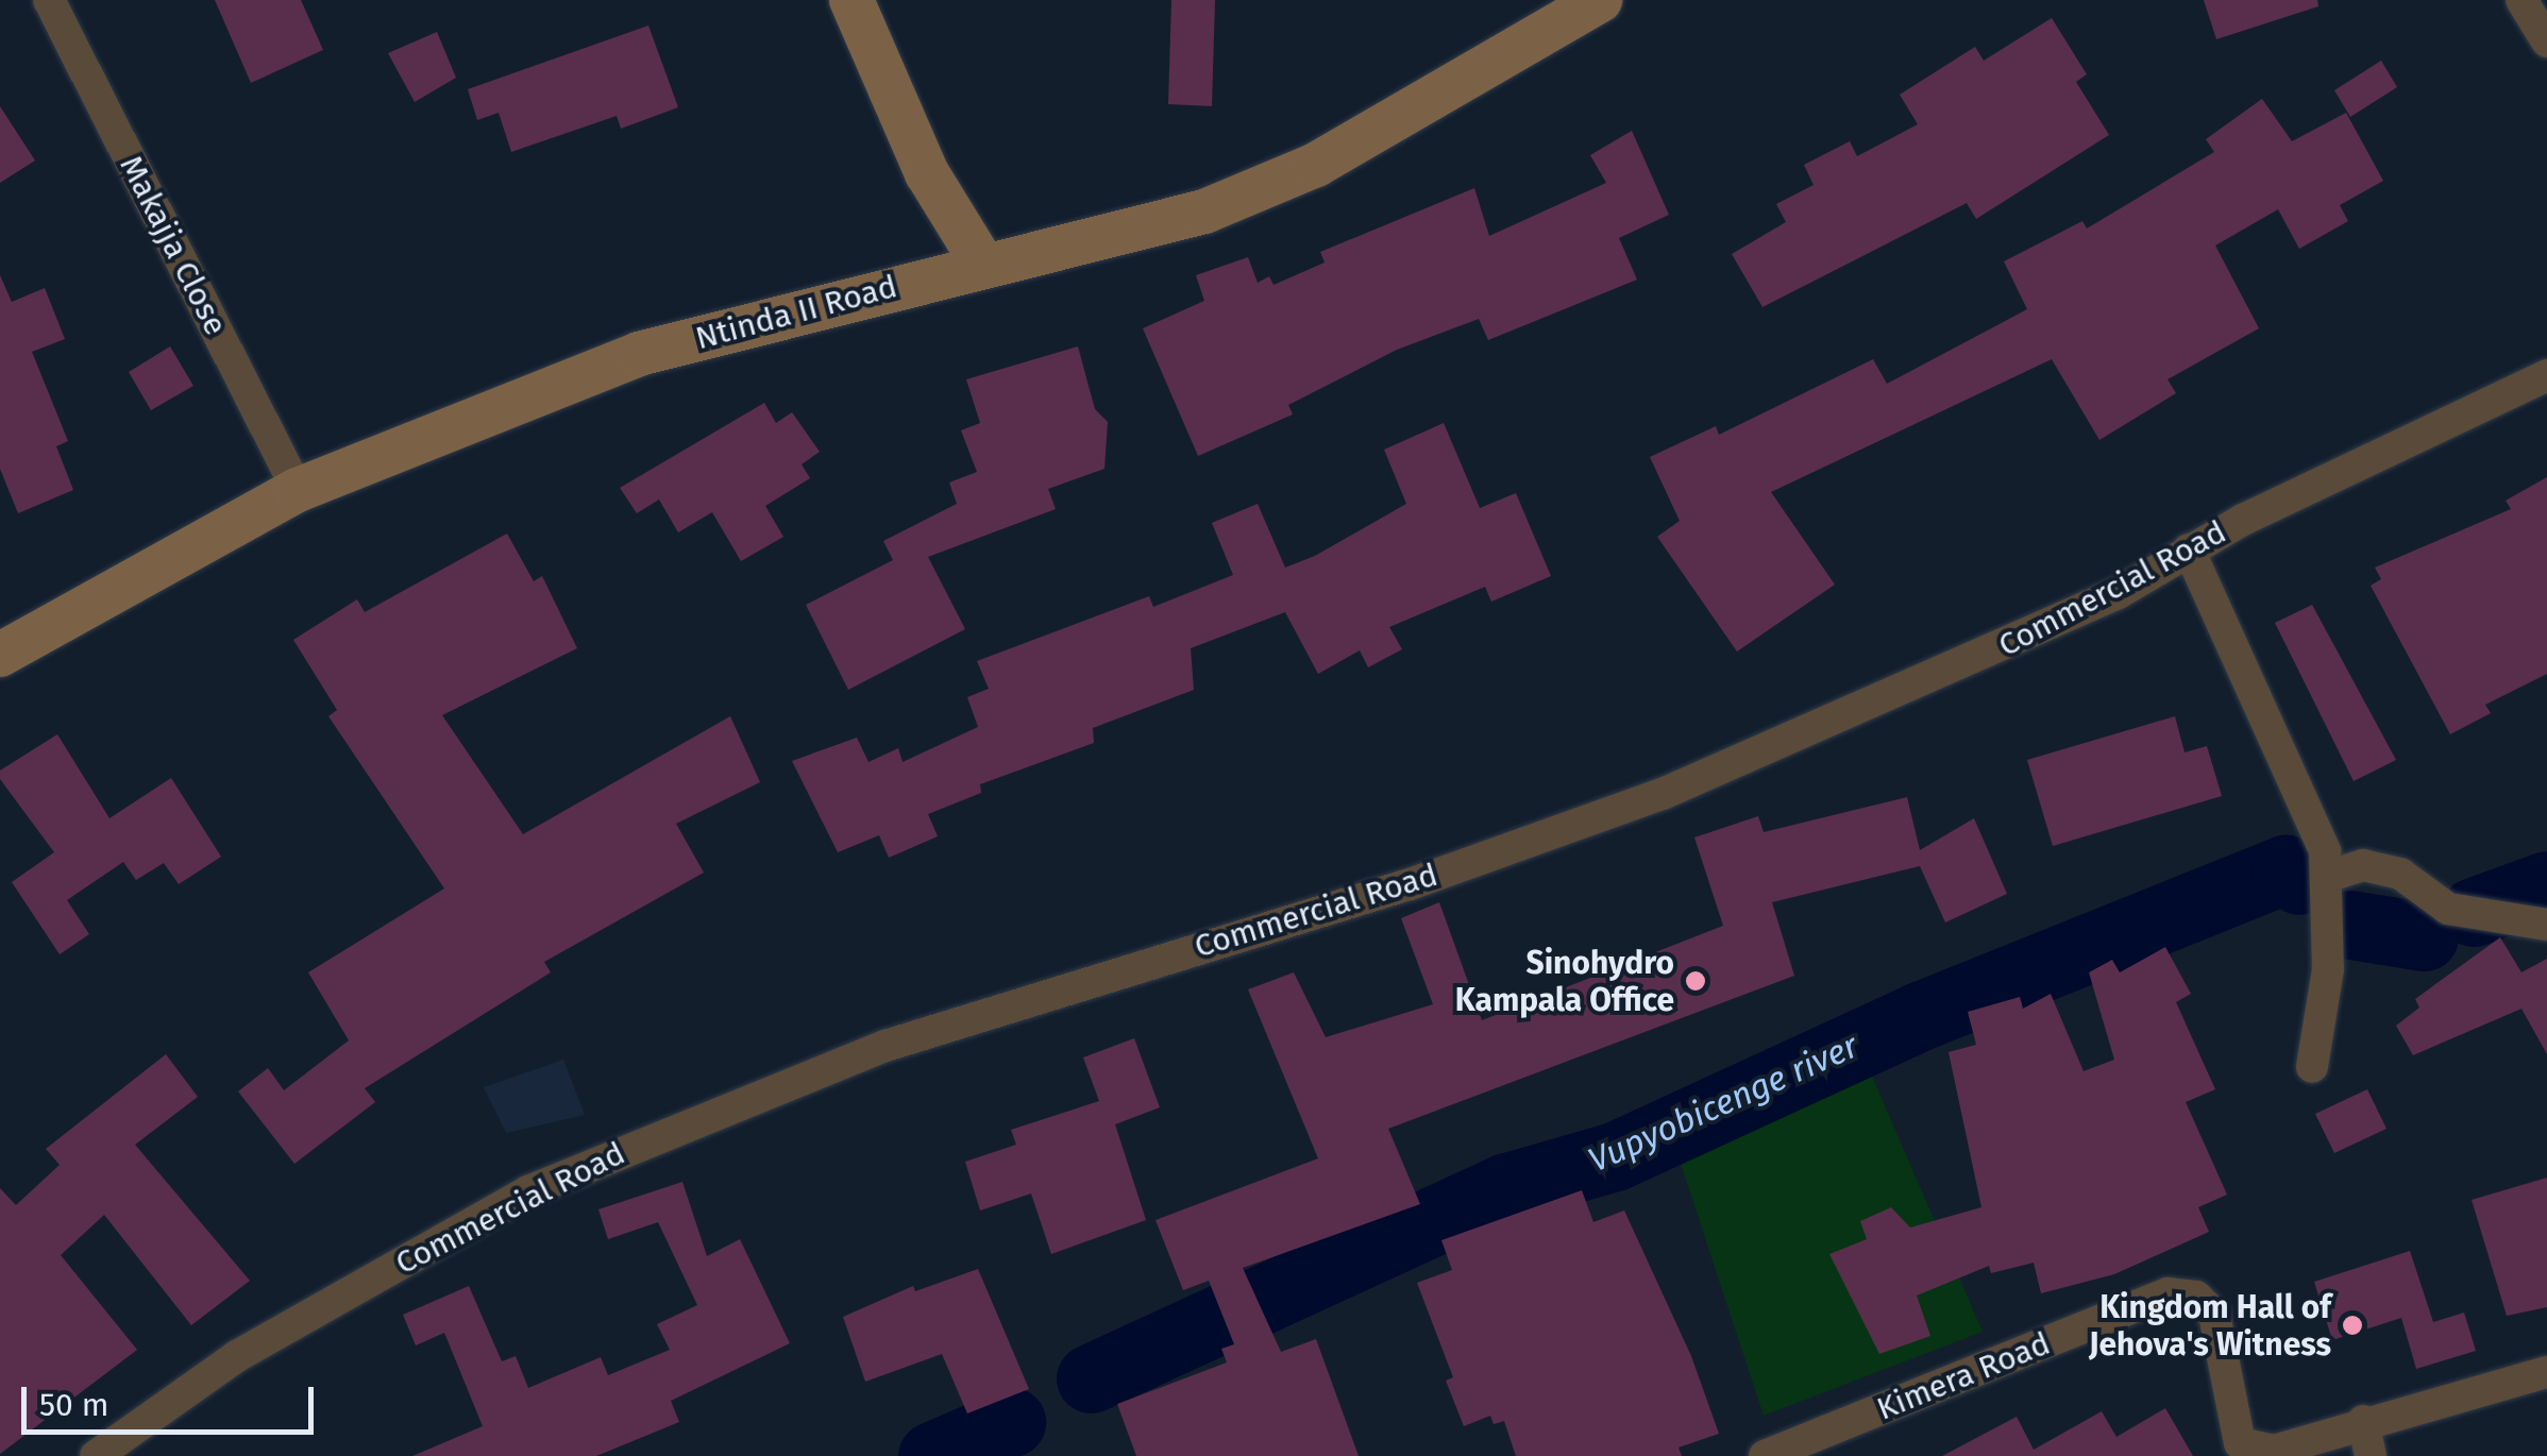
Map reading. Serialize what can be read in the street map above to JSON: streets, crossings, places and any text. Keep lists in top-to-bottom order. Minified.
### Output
{"streets":{"street":["Makajja Close","Ntinda II Road","Commercial Road","Kimera Road"]},"crossings":[["Makajja Close","Ntinda II Road"]],"water":["Vupyobicenge river"],"places":["Sinohydro Kampala Office","Kingdom Hall of Jehova's Witness"],"scale_bar":"50 m"}
